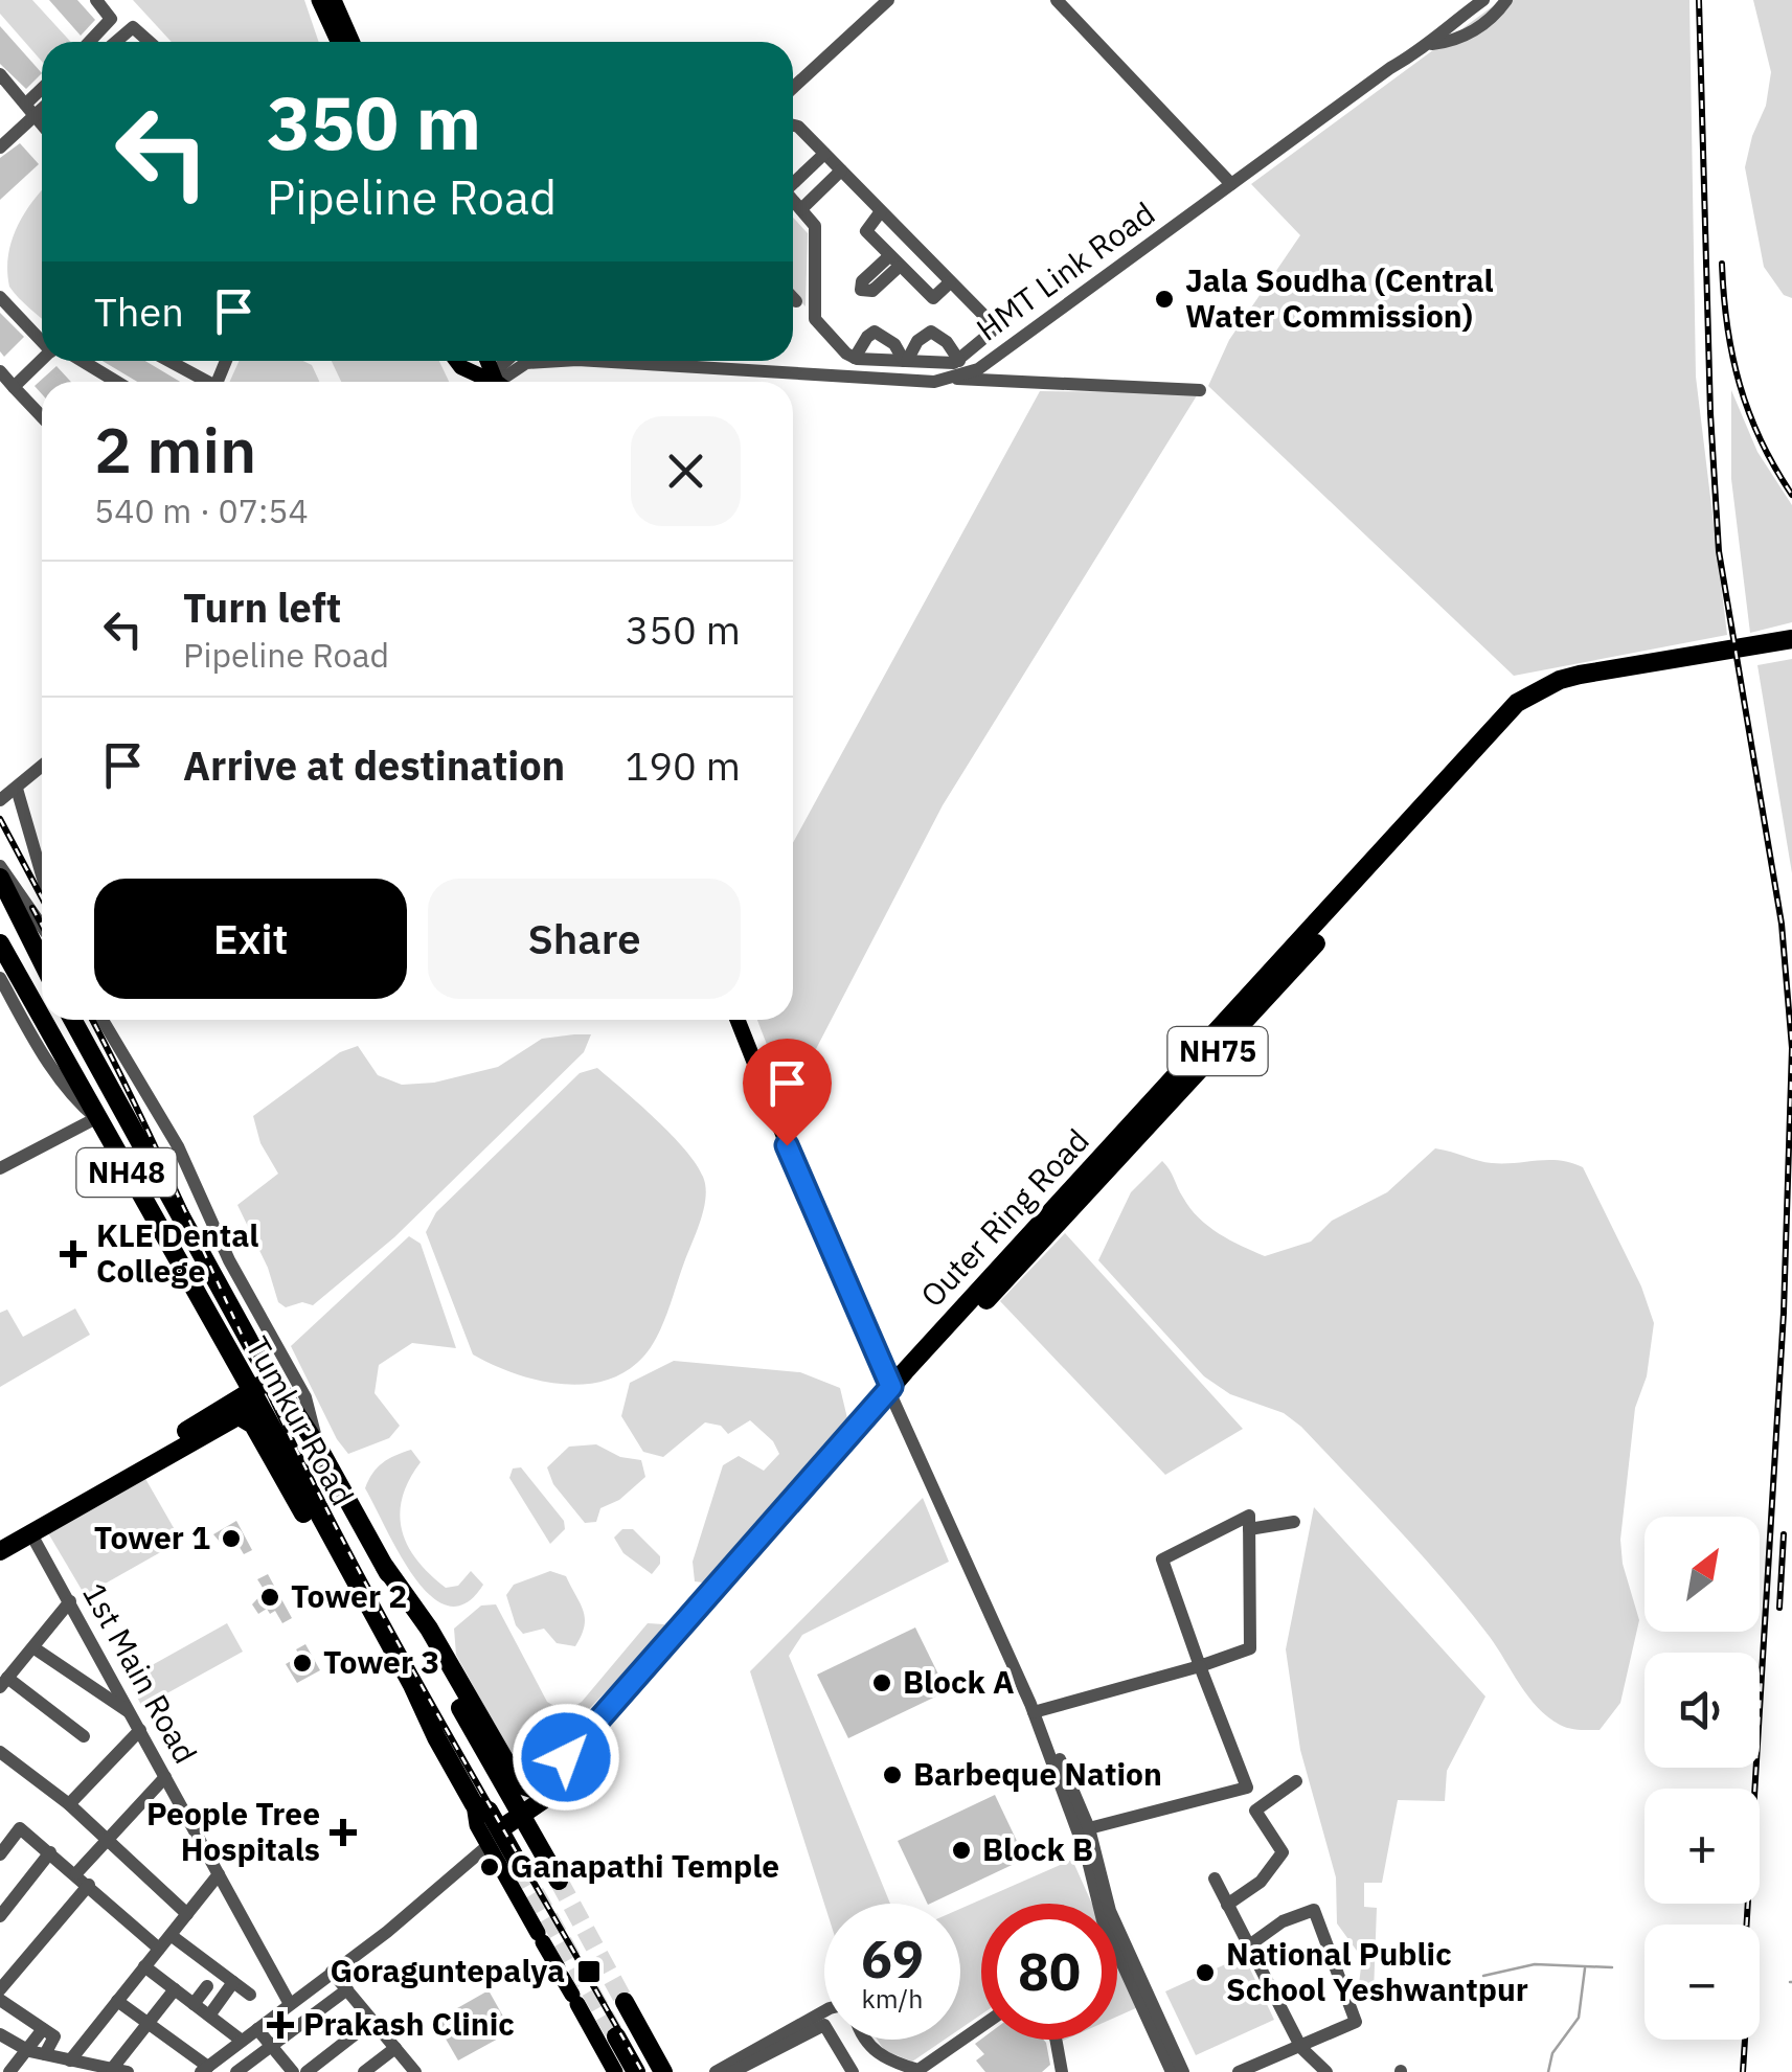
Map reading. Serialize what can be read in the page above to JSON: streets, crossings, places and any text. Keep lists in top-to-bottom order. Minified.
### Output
{"streets":{"highway":["NH75","NH48","Outer Ring Road","Tumkur Road"],"street":["HMT Link Road","1st Main Road"]},"crossings":[["Outer Ring Road","Tumkur Road"]],"places":{"other":["Jala Soudha (Central Water Commission)","Tower 1","Tower 2","Tower 3","Block A","Barbeque Nation","Block B","Ganapathi Temple","National Public School Yeshwantpur"],"health":["KLE Dental College","People Tree Hospitals","Prakash Clinic"],"transit":["Goraguntepalya"]},"north":"top right","page":{"turn":["350 m","Pipeline Road"],"then":"Then","heading":["2 min","540 m · 07:54"],"list":[{"name":"Turn left","note":"Pipeline Road","value":"350 m"},{"name":"Arrive at destination","value":"190 m"}],"buttons":["Exit","Share"],"map_buttons":["+","−"],"speed":"69 km/h","limit":"80"}}
